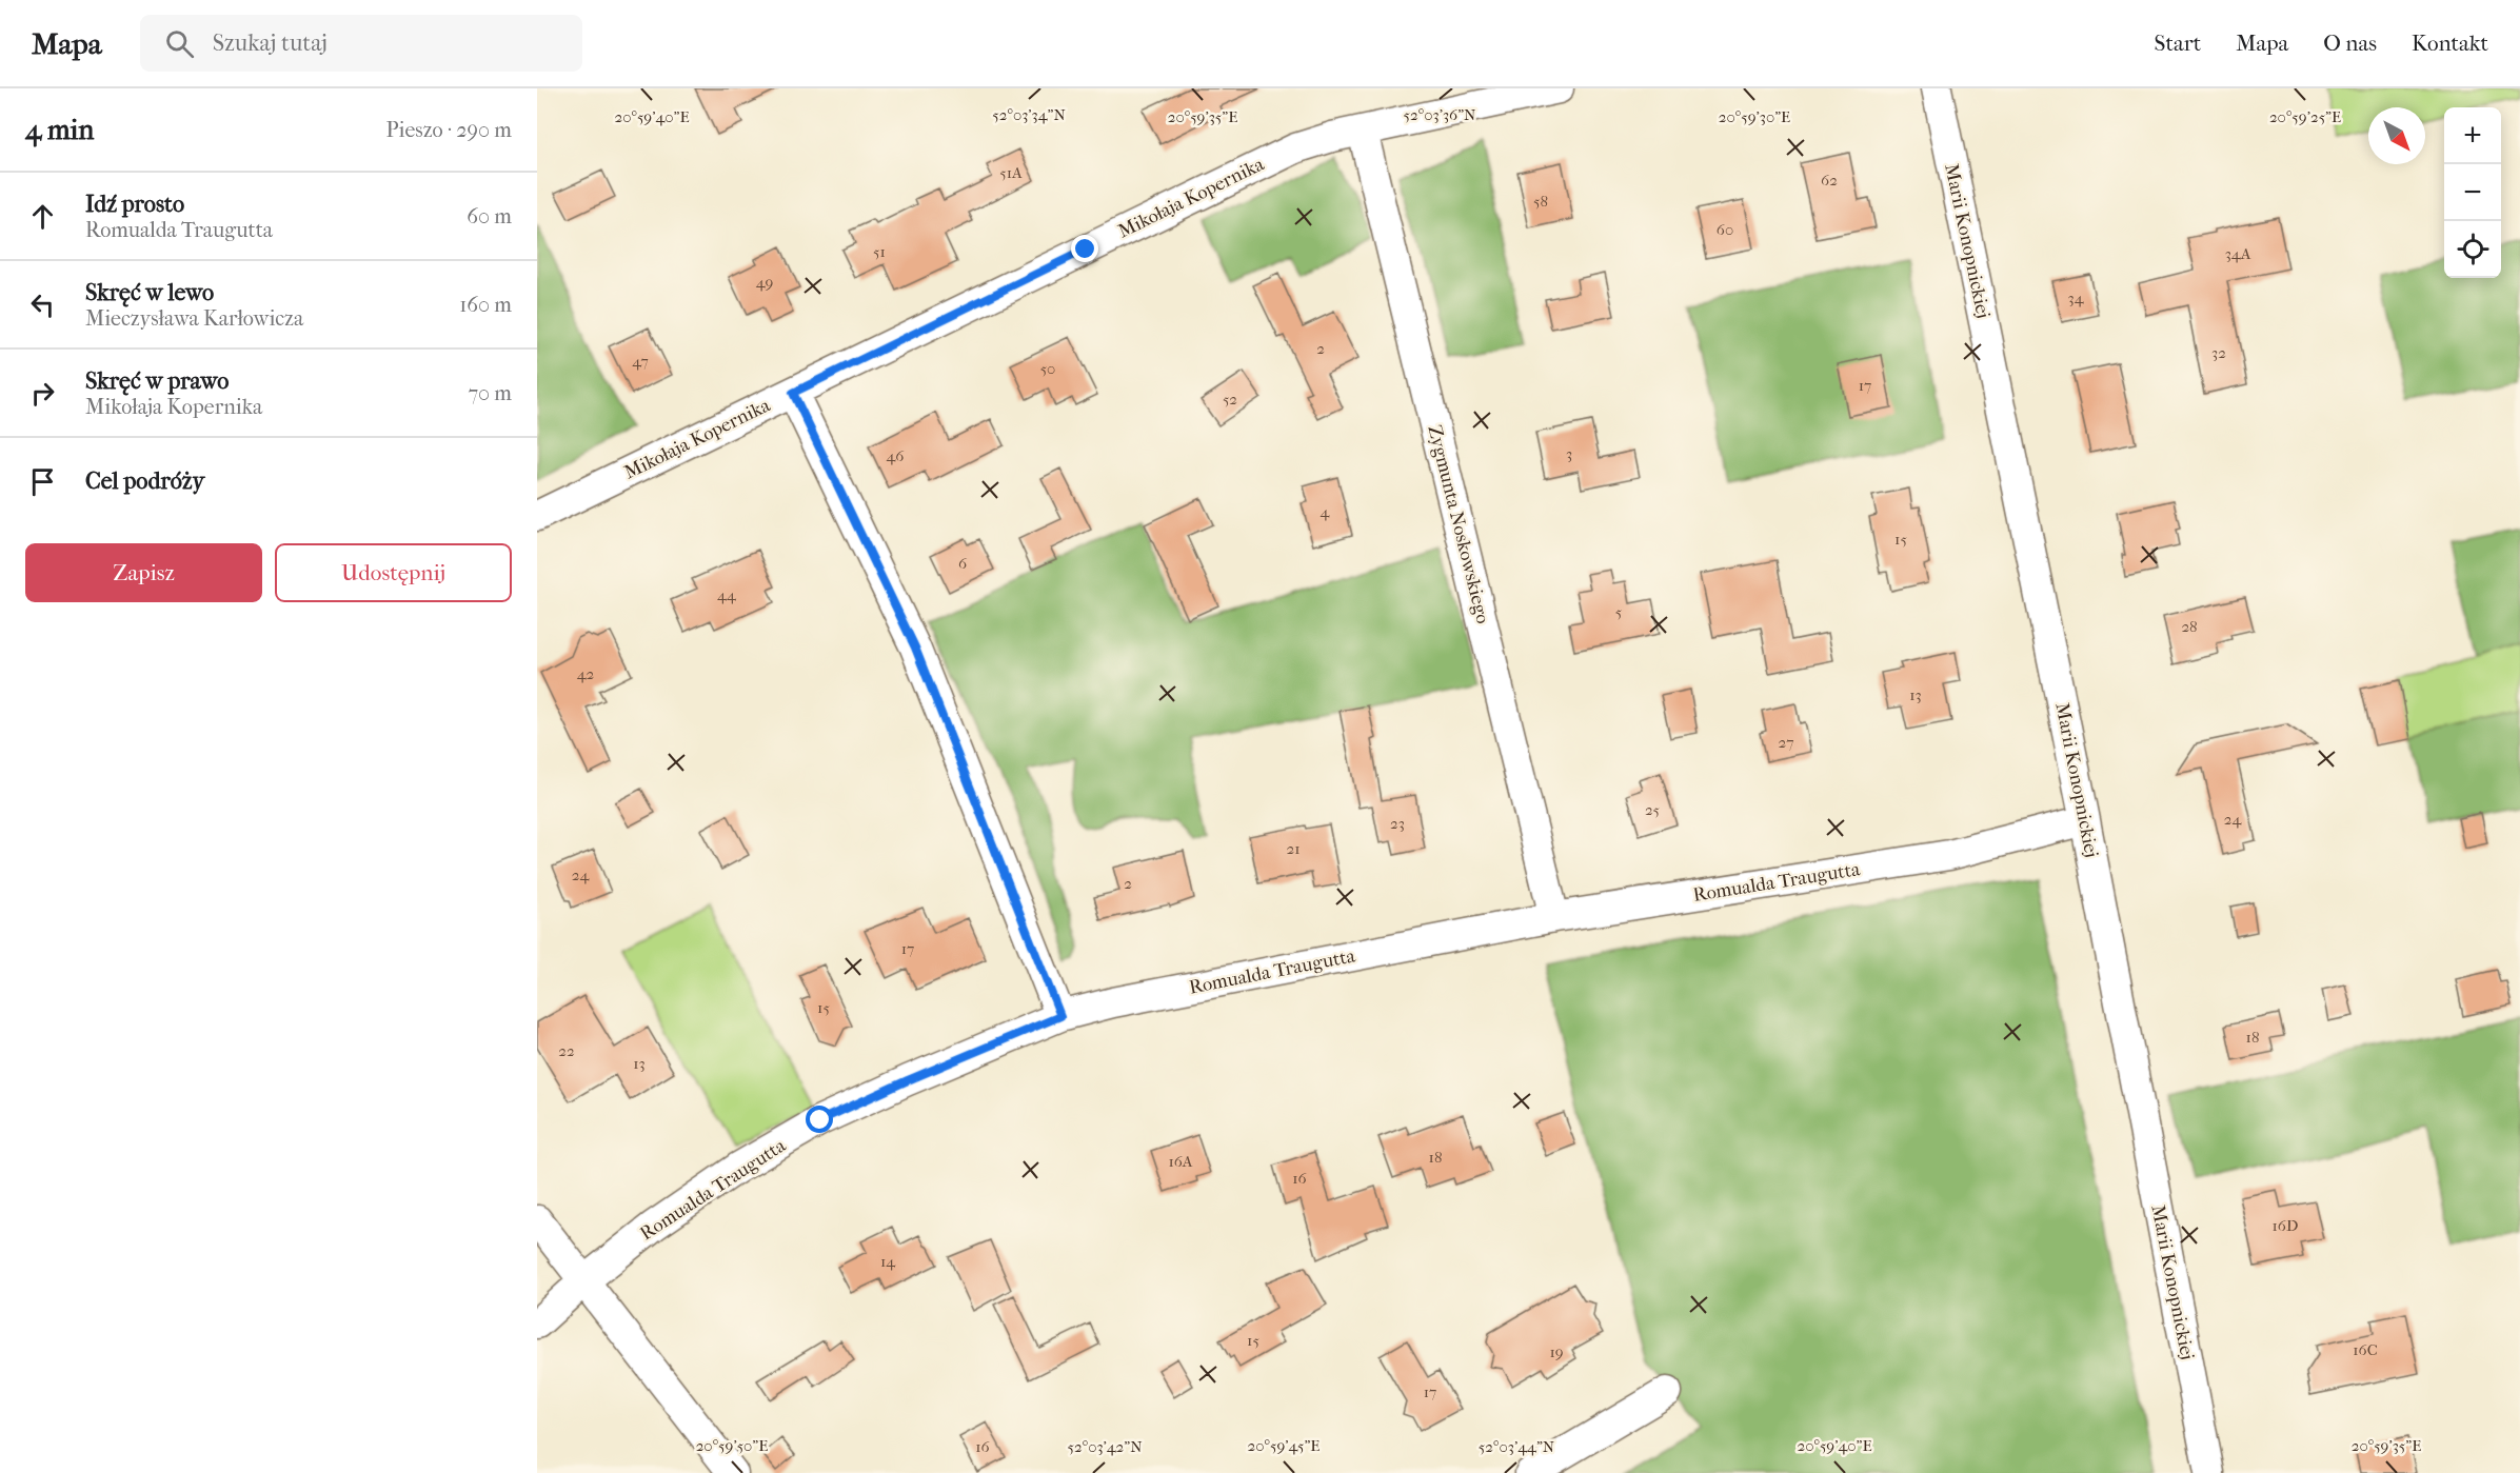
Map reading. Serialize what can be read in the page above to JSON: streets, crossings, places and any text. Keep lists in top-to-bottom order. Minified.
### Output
{"streets":{"street":["Mikołaja Kopernika","Marii Konopnickiej","Zygmunta Noskowskiego","Romualda Traugutta"]},"crossings":[["Mikołaja Kopernika","Zygmunta Noskowskiego"],["Marii Konopnickiej","Romualda Traugutta"],["Zygmunta Noskowskiego","Romualda Traugutta"]],"house_numbers":["51A","62","58","60","51","34A","49","34","2","32","47","50","17","52","3","46","4","15","6","44","5","28","42","13","27","25","24","23","21","24","2","17","15","18","22","13","18","16A","16","16D","14","15","16C","19","17","16"],"north":"bottom right","page":{"header":"Mapa","search":"Szukaj tutaj","nav":["Start","Mapa","O nas","Kontakt"],"heading":["4 min","Pieszo · 290 m"],"map_buttons":["+","−"],"list":[["Idź prosto","Romualda Traugutta","60 m"],["Skręć w lewo","Mieczysława Karłowicza","160 m"],["Skręć w prawo","Mikołaja Kopernika","70 m"],"Cel podróży"],"buttons":["Zapisz","Udostępnij"]},"coordinates":["52°03'34\"N","52°03'36\"N","20°59'40\"E","20°59'35\"E","20°59'30\"E","20°59'25\"E","20°59'50\"E","20°59'45\"E","52°03'42\"N","52°03'44\"N"]}
